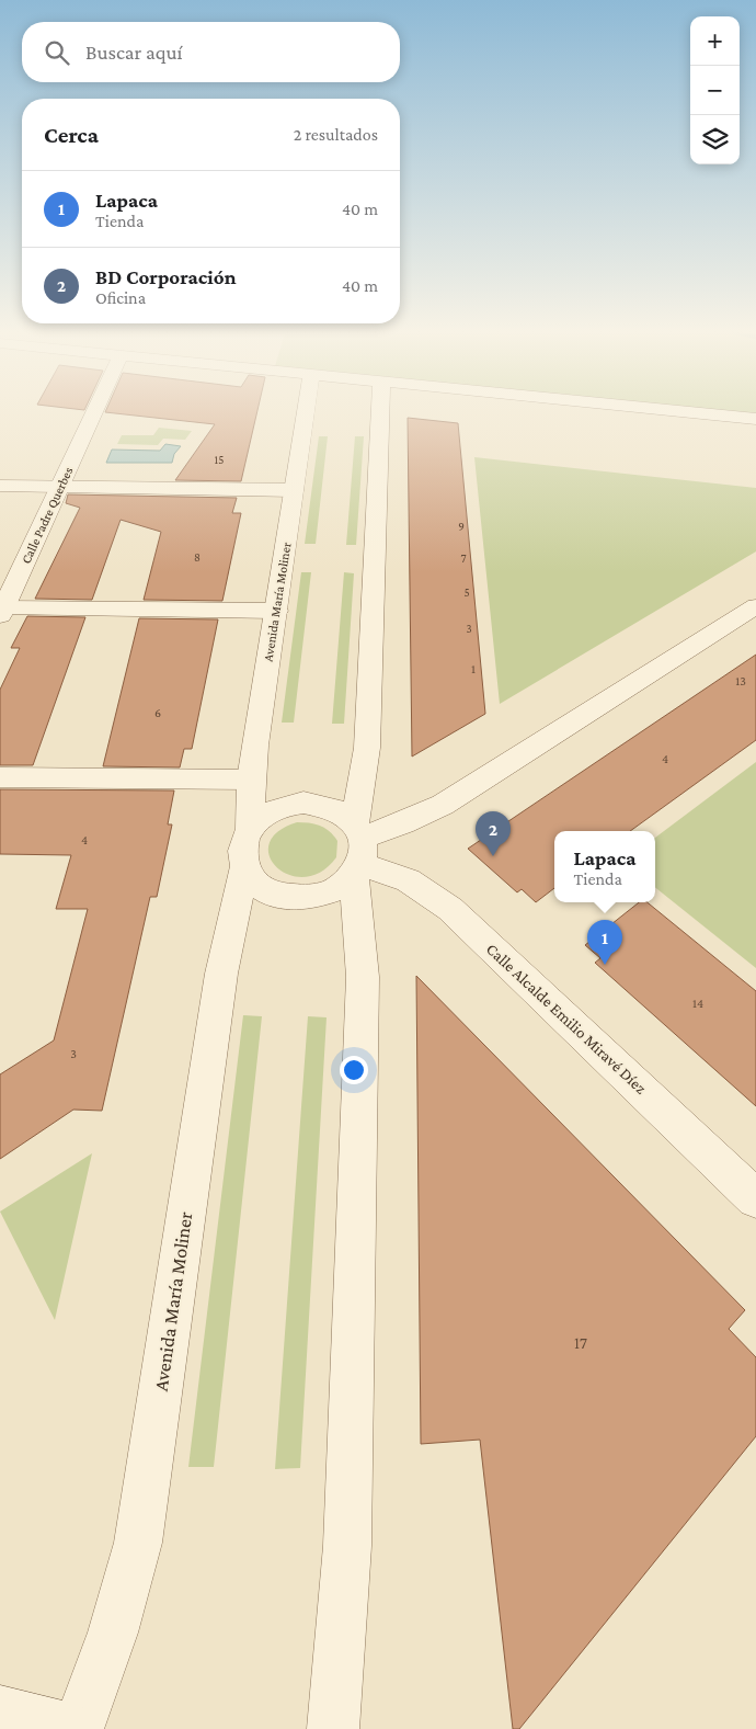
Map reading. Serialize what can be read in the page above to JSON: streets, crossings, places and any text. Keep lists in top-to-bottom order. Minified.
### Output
{"streets":{"street":["Calle Padre Querbes","Avenida María Moliner","Calle Alcalde Emilio Miravé Díez"]},"crossings":[["Avenida María Moliner","Calle Alcalde Emilio Miravé Díez"]],"house_numbers":["15","9","8","7","5","3","1","13","6","4","4","14","3","17"],"page":{"map_buttons":["+","−"],"search":"Buscar aquí","heading":["Cerca","2 resultados"],"list":[{"mark":"1","name":"Lapaca","note":"Tienda","value":"40 m"},{"mark":"2","name":"BD Corporación","note":"Oficina","value":"40 m"}],"pins":["2","1"],"popup":["Lapaca","Tienda"]}}
